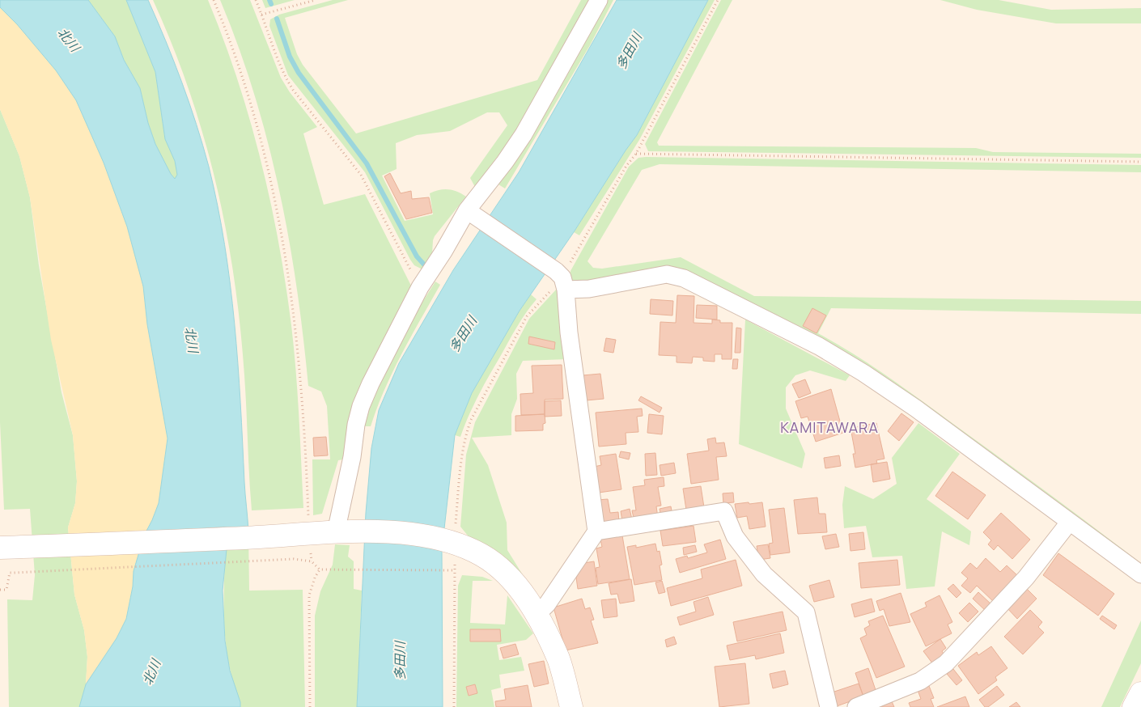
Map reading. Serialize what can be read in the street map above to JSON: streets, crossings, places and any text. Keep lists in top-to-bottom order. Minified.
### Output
{"districts":["KAMITAWARA"],"water":["北川","多田川"]}
